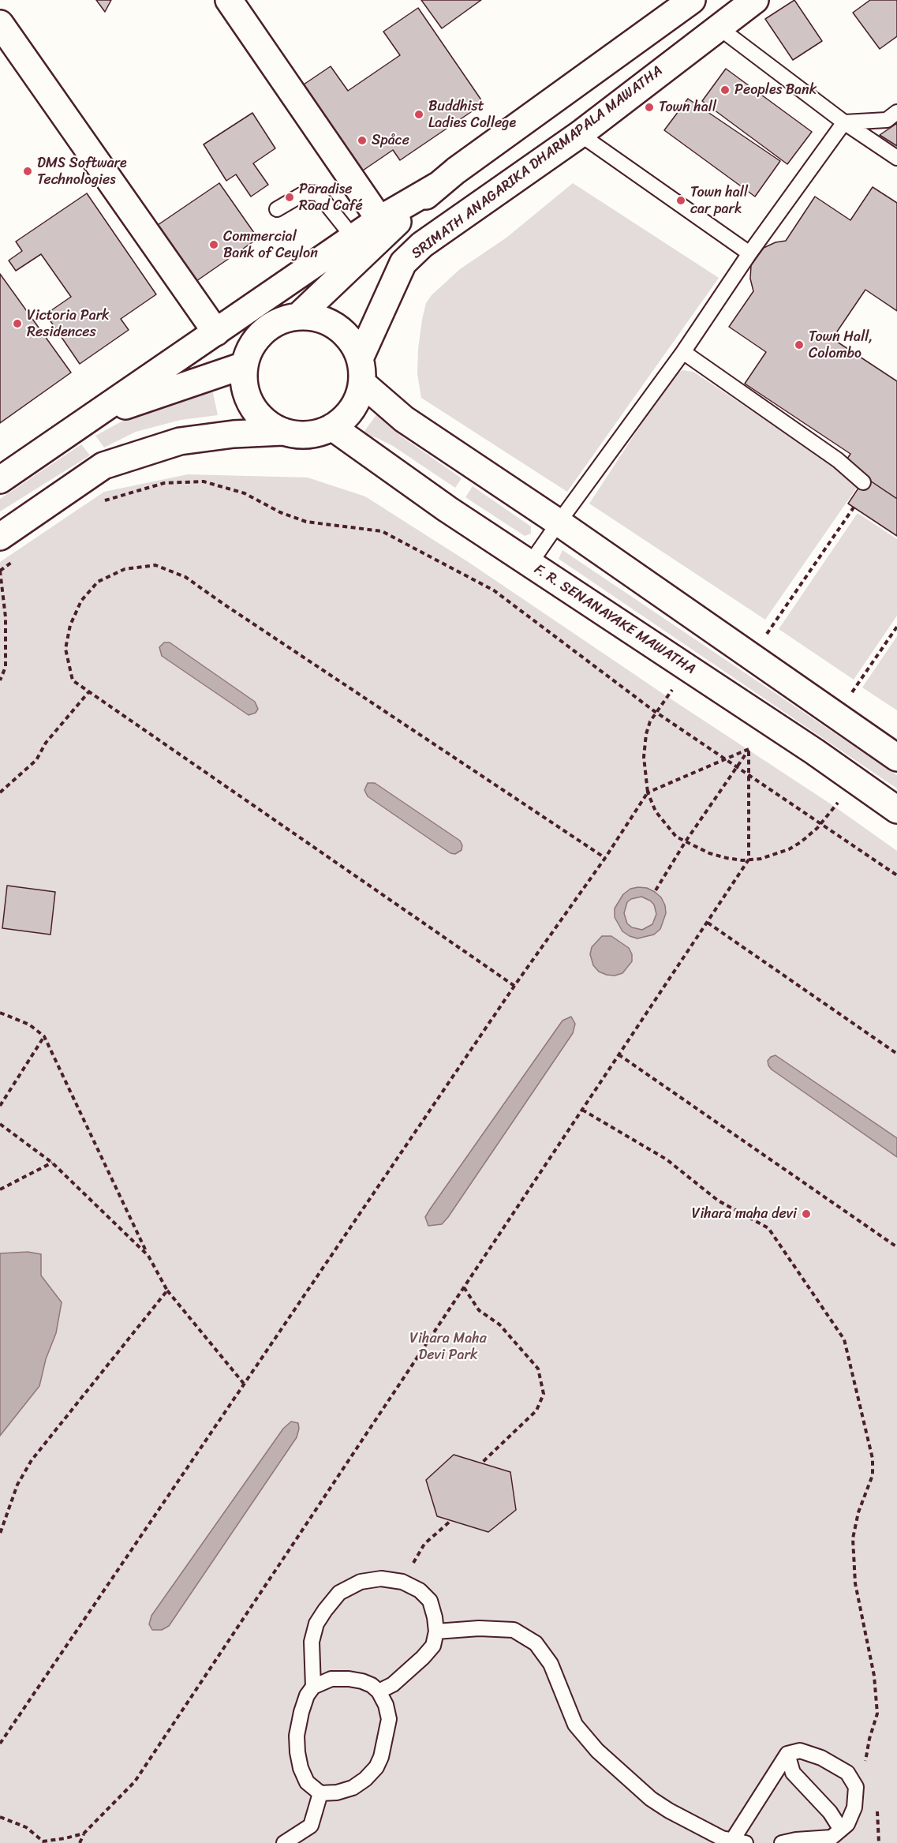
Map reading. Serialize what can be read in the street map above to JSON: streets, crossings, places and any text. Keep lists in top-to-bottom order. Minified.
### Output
{"streets":{"main road":["SRIMATH ANAGARIKA DHARMAPALA MAWATHA","F. R. SENANAYAKE MAWATHA"]},"crossings":[["SRIMATH ANAGARIKA DHARMAPALA MAWATHA","F. R. SENANAYAKE MAWATHA"]],"parks":["Vihara Maha Devi Park"],"places":["Peoples Bank","Town hall","Buddhist Ladies College","Spåce","DMS Software Technologies","Paradise Road Café","Town hall car park","Commercial Bank of Ceylon","Victoria Park Residences","Town Hall, Colombo","Vihara maha devi"]}
